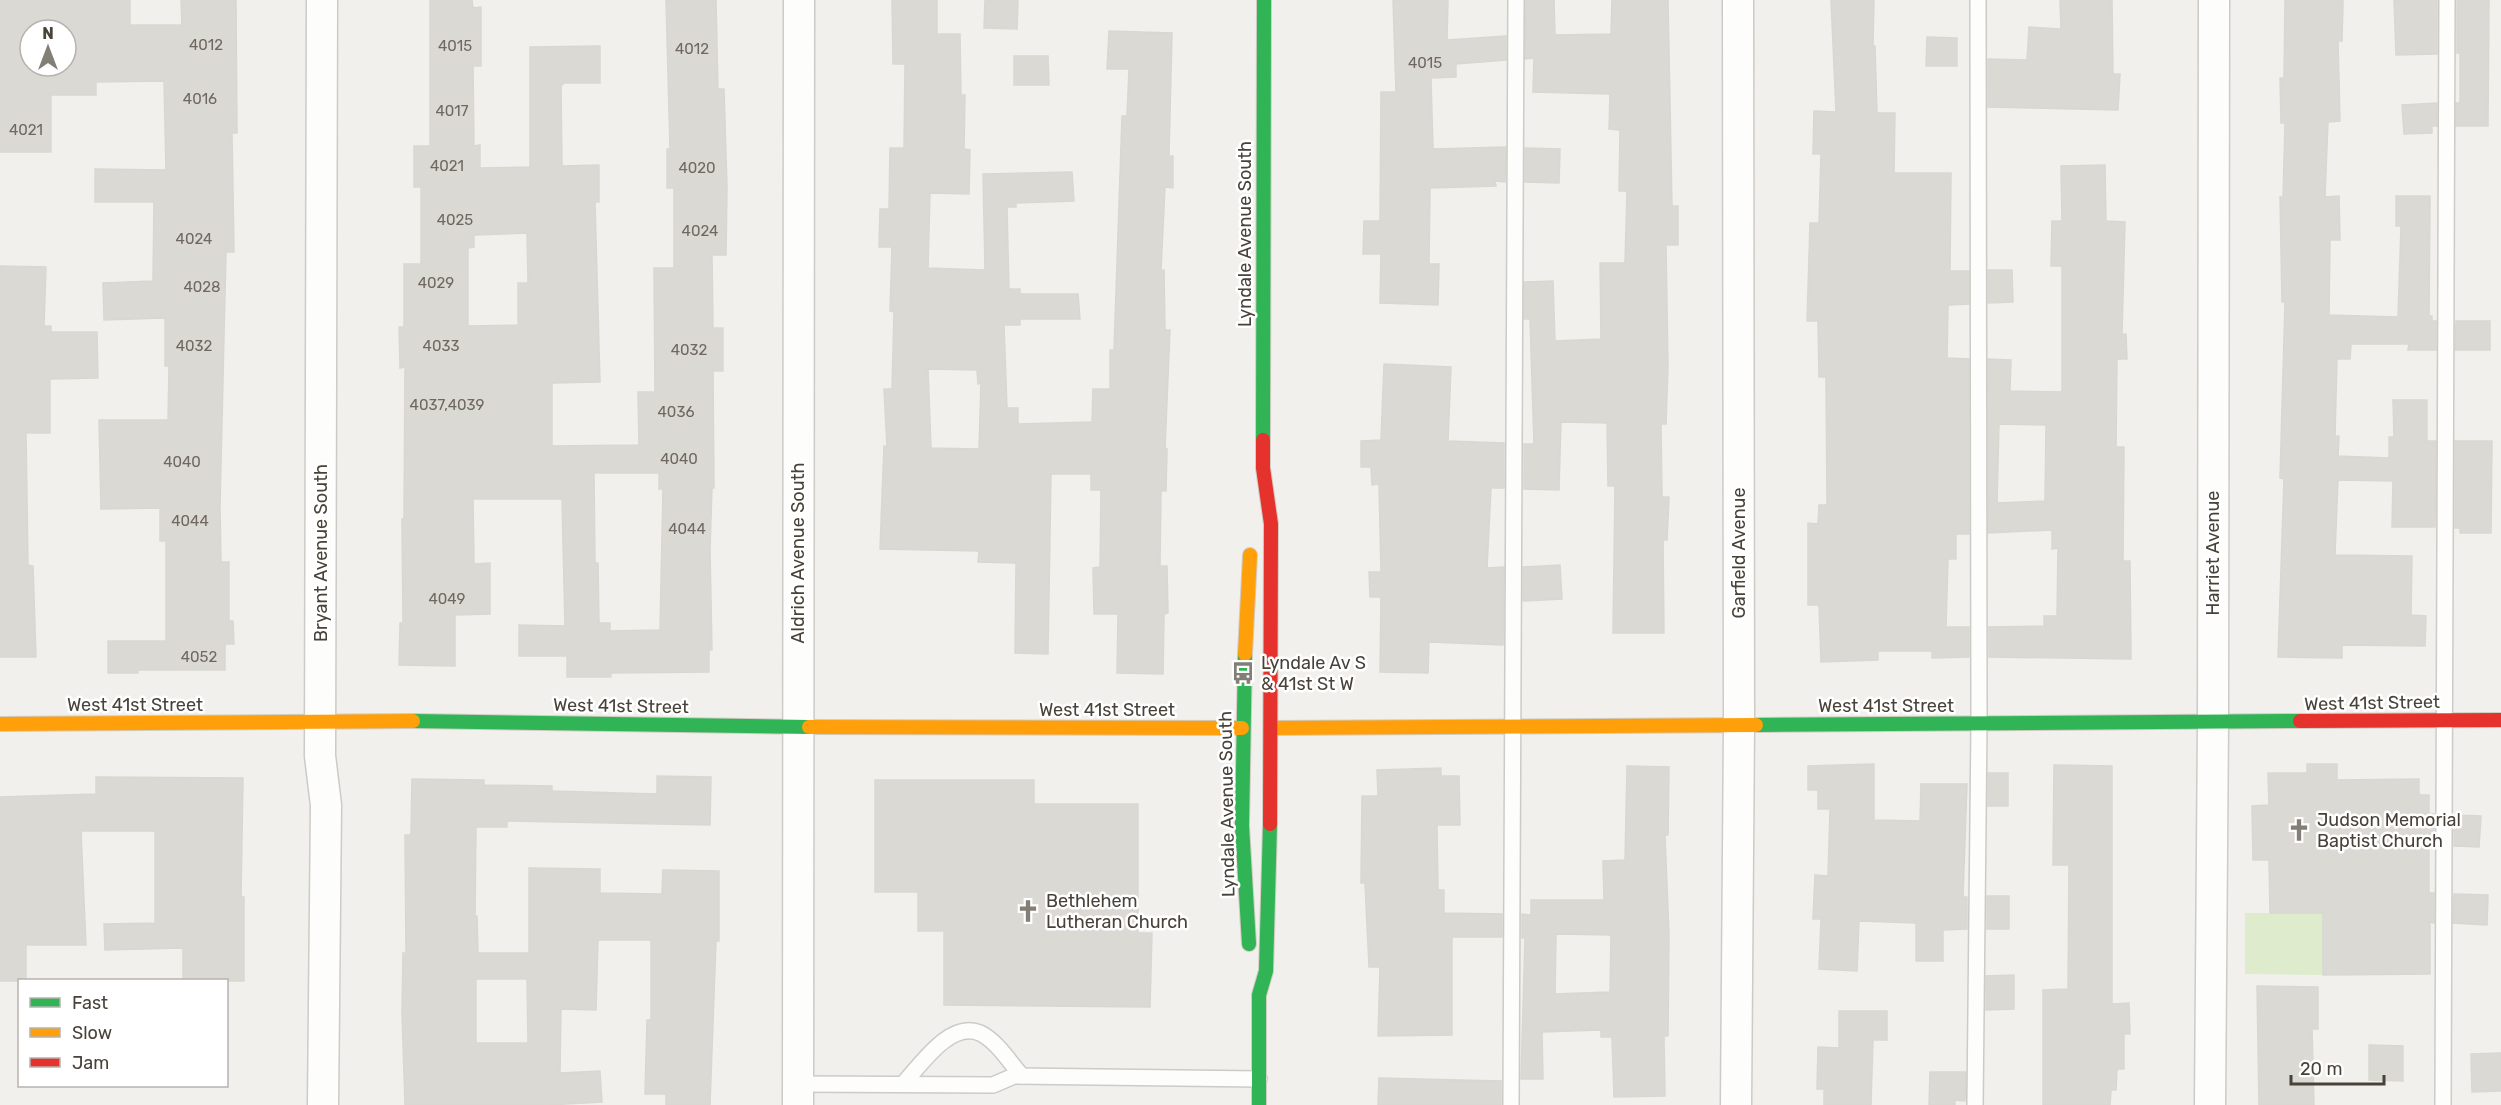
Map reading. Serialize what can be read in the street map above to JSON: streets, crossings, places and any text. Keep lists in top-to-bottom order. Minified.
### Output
{"streets":{"street":["Lyndale Avenue South","Bryant Avenue South","Aldrich Avenue South","Garfield Avenue","Harriet Avenue","West 41st Street"]},"crossings":[["Lyndale Avenue South","West 41st Street"],["Bryant Avenue South","West 41st Street"],["Aldrich Avenue South","West 41st Street"],["Garfield Avenue","West 41st Street"],["Harriet Avenue","West 41st Street"]],"places":{"bus stop":["Lyndale Av S & 41st St W"],"church":["Judson Memorial Baptist Church","Bethlehem Lutheran Church"]},"house_numbers":["4012","4015","4012","4015","4016","4017","4021","4021","4020","4025","4024","4024","4029","4028","4032","4033","4032","4037,4039","4036","4040","4040","4044","4044","4049","4052"],"legend":["Fast","Slow","Jam"],"scale_bar":"20 m","north":"top"}
